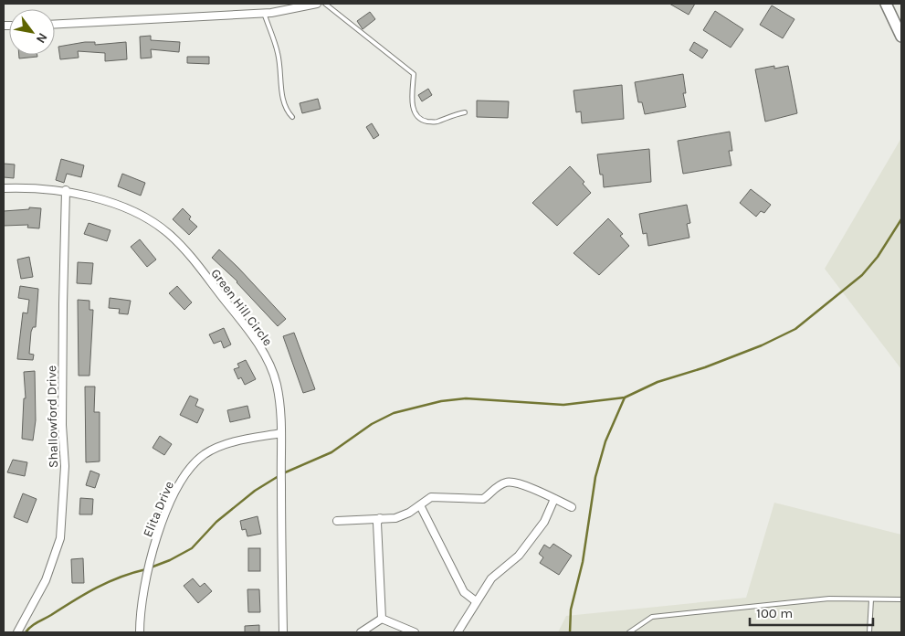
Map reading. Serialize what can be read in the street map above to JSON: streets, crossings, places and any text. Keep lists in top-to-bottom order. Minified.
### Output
{"streets":{"street":["Green Hill Circle","Shallowford Drive","Elita Drive"]},"crossings":[["Green Hill Circle","Shallowford Drive"],["Green Hill Circle","Elita Drive"]],"scale_bar":"100 m","north":"bottom right"}
